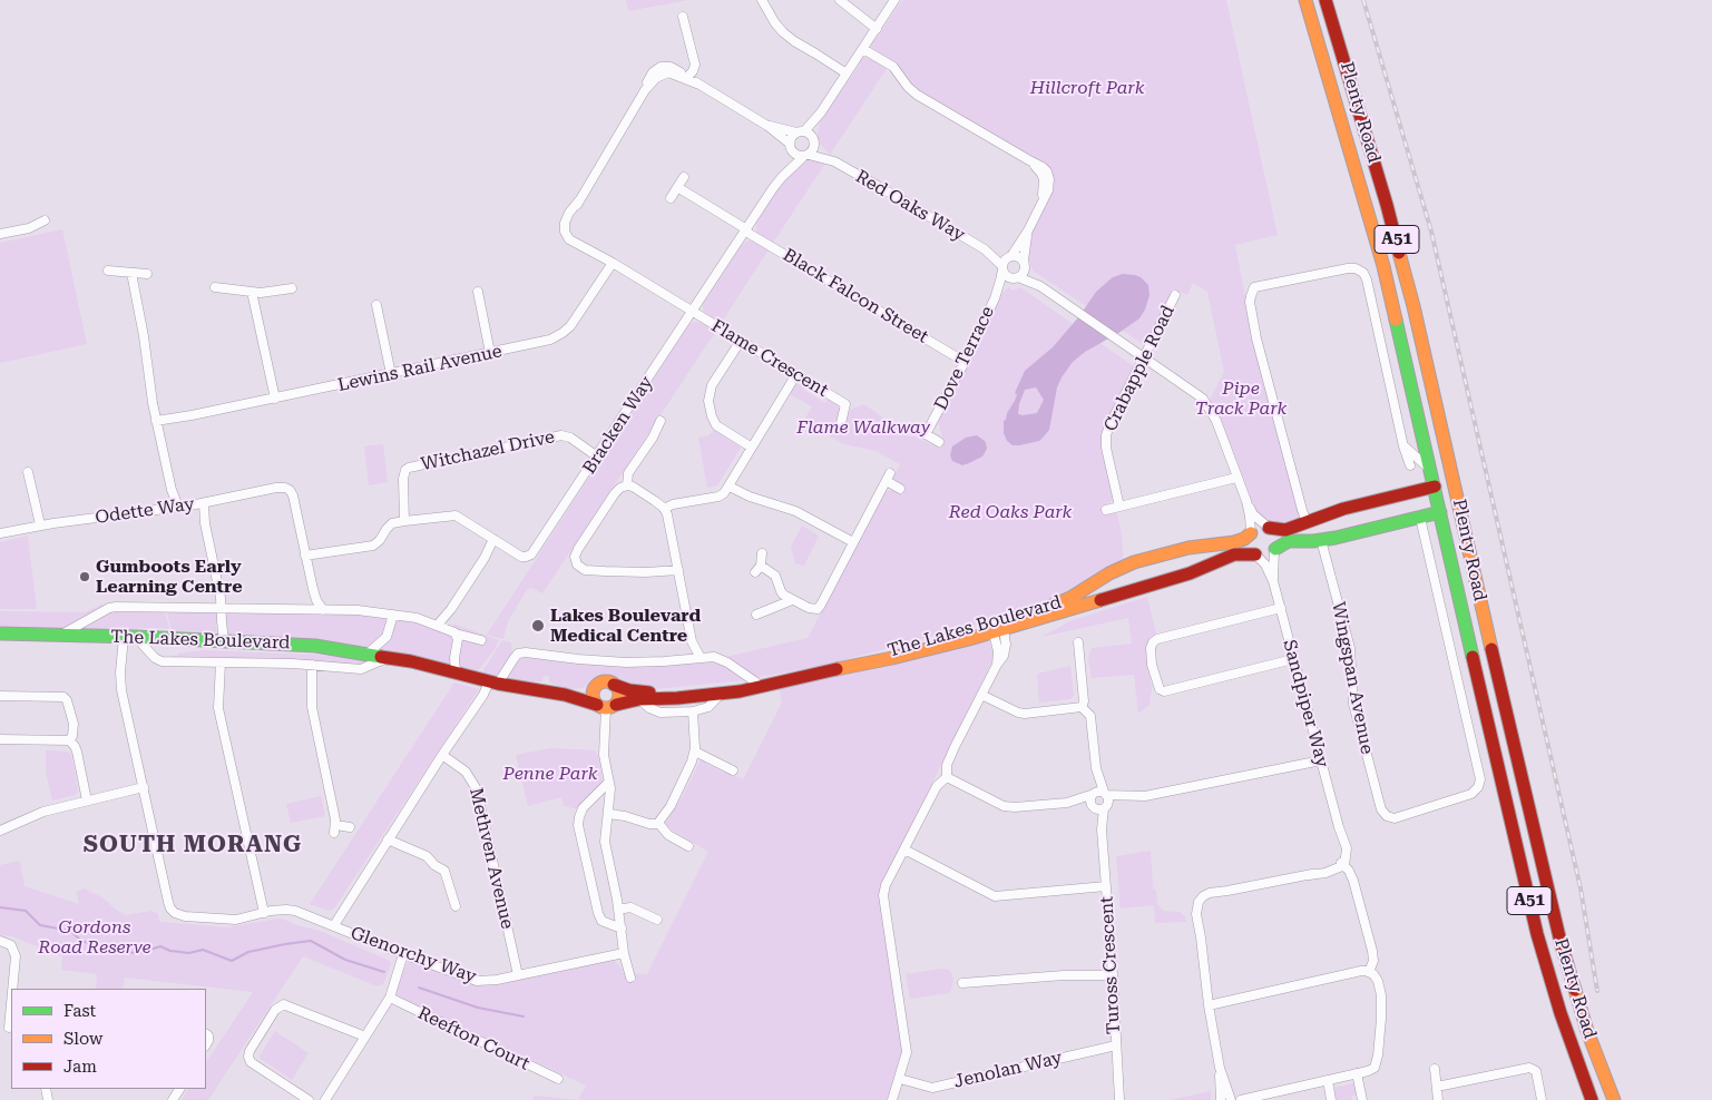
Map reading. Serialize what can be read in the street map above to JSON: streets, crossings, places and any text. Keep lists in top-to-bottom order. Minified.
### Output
{"streets":{"main road":["Plenty Road","A51","The Lakes Boulevard"],"street":["Red Oaks Way","Black Falcon Street","Flame Crescent","Dove Terrace","Lewins Rail Avenue","Crabapple Road","Bracken Way","Witchazel Drive","Odette Way","Wingspan Avenue","Sandpiper Way","Methven Avenue","Glenorchy Way","Tuross Crescent","Reefton Court","Jenolan Way"]},"crossings":[["Red Oaks Way","Dove Terrace"],["Red Oaks Way","Bracken Way"],["Black Falcon Street","Dove Terrace"],["Black Falcon Street","Bracken Way"],["Flame Crescent","Lewins Rail Avenue"],["Flame Crescent","Bracken Way"],["Bracken Way","Witchazel Drive"],["The Lakes Boulevard","Sandpiper Way"],["The Lakes Boulevard","Glenorchy Way"],["Methven Avenue","Glenorchy Way"],["Tuross Crescent","Jenolan Way"]],"districts":["SOUTH MORANG"],"parks":["Hillcroft Park","Pipe Track Park","Flame Walkway","Red Oaks Park","Penne Park","Gordons Road Reserve"],"places":["Gumboots Early Learning Centre","Lakes Boulevard Medical Centre"],"legend":["Fast","Slow","Jam"]}
